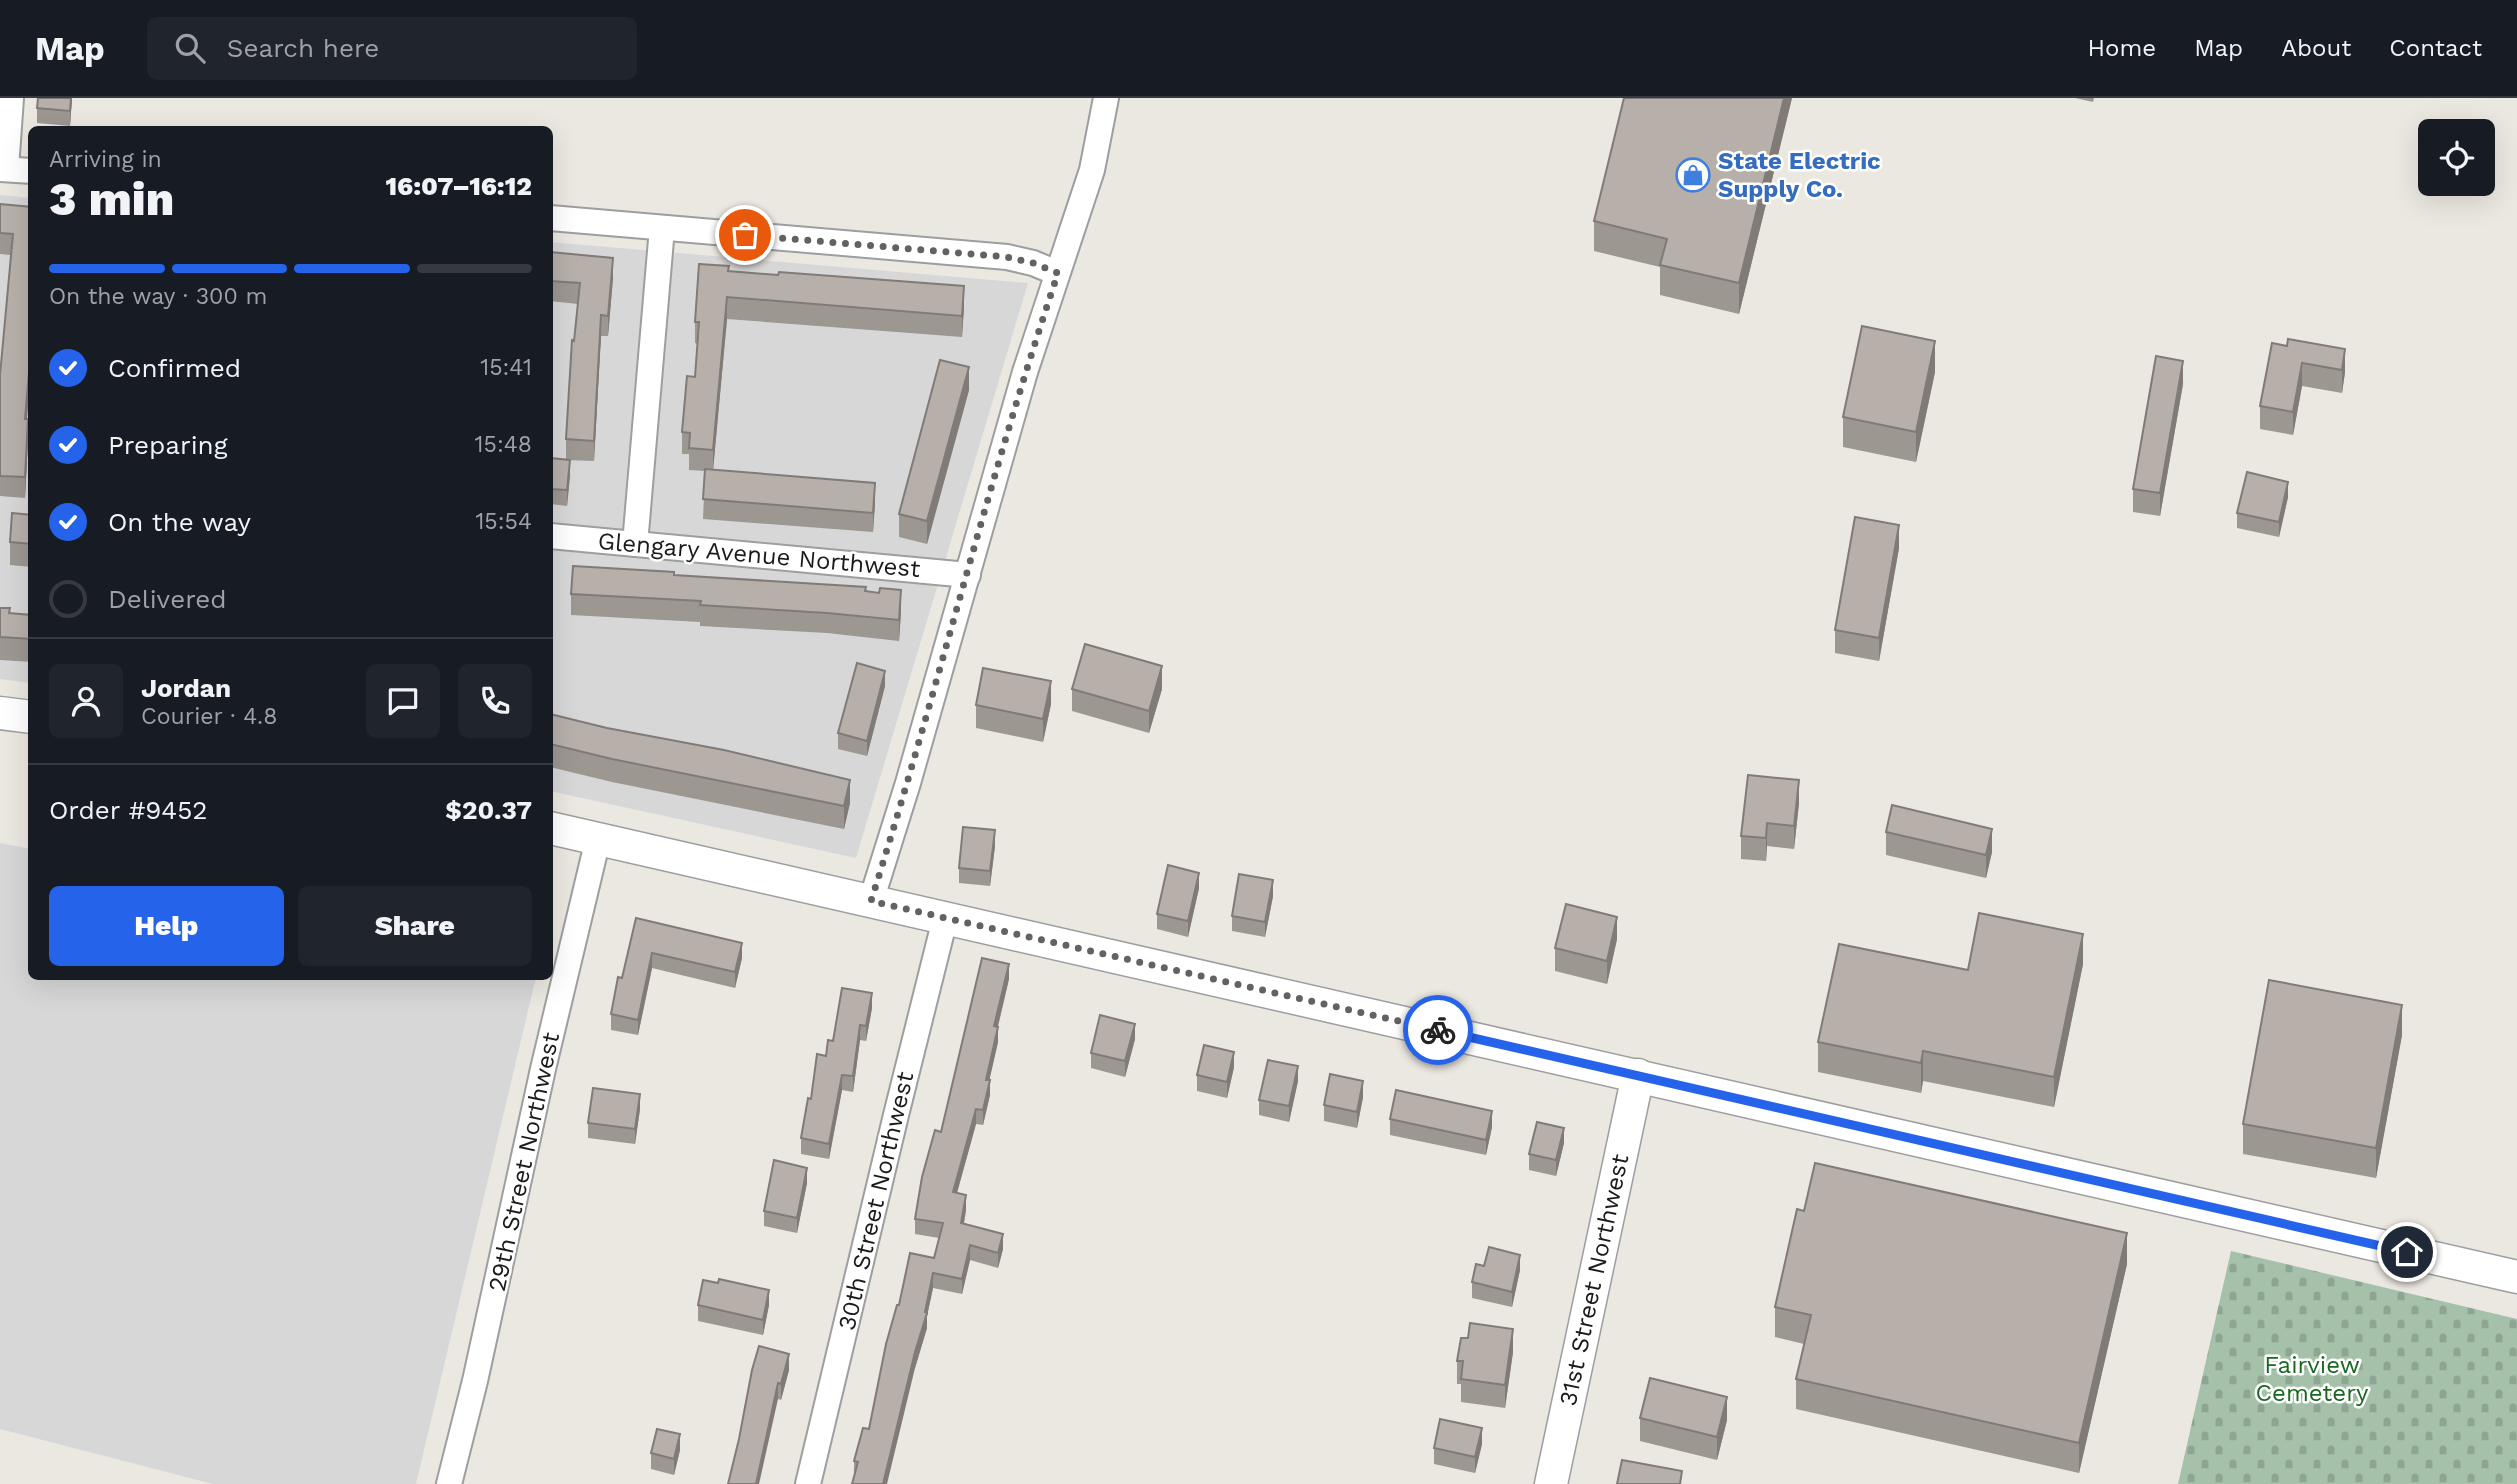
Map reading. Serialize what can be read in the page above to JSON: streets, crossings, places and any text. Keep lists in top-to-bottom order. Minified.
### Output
{"streets":{"street":["Glengary Avenue Northwest","29th Street Northwest","30th Street Northwest","31st Street Northwest"]},"parks":["Fairview Cemetery"],"places":{"shop":["State Electric Supply Co."]},"page":{"header":"Map","search":"Search here","nav":["Home","Map","About","Contact"],"heading":["3 min","Arriving in","16:07–16:12"],"panel":["Jordan","Courier · 4.8","Order #9452","$20.37"],"bar":"On the way · 300 m","list":[["Confirmed","15:41"],["Preparing","15:48"],["On the way","15:54"],"Delivered"],"buttons":["Help","Share"]}}
